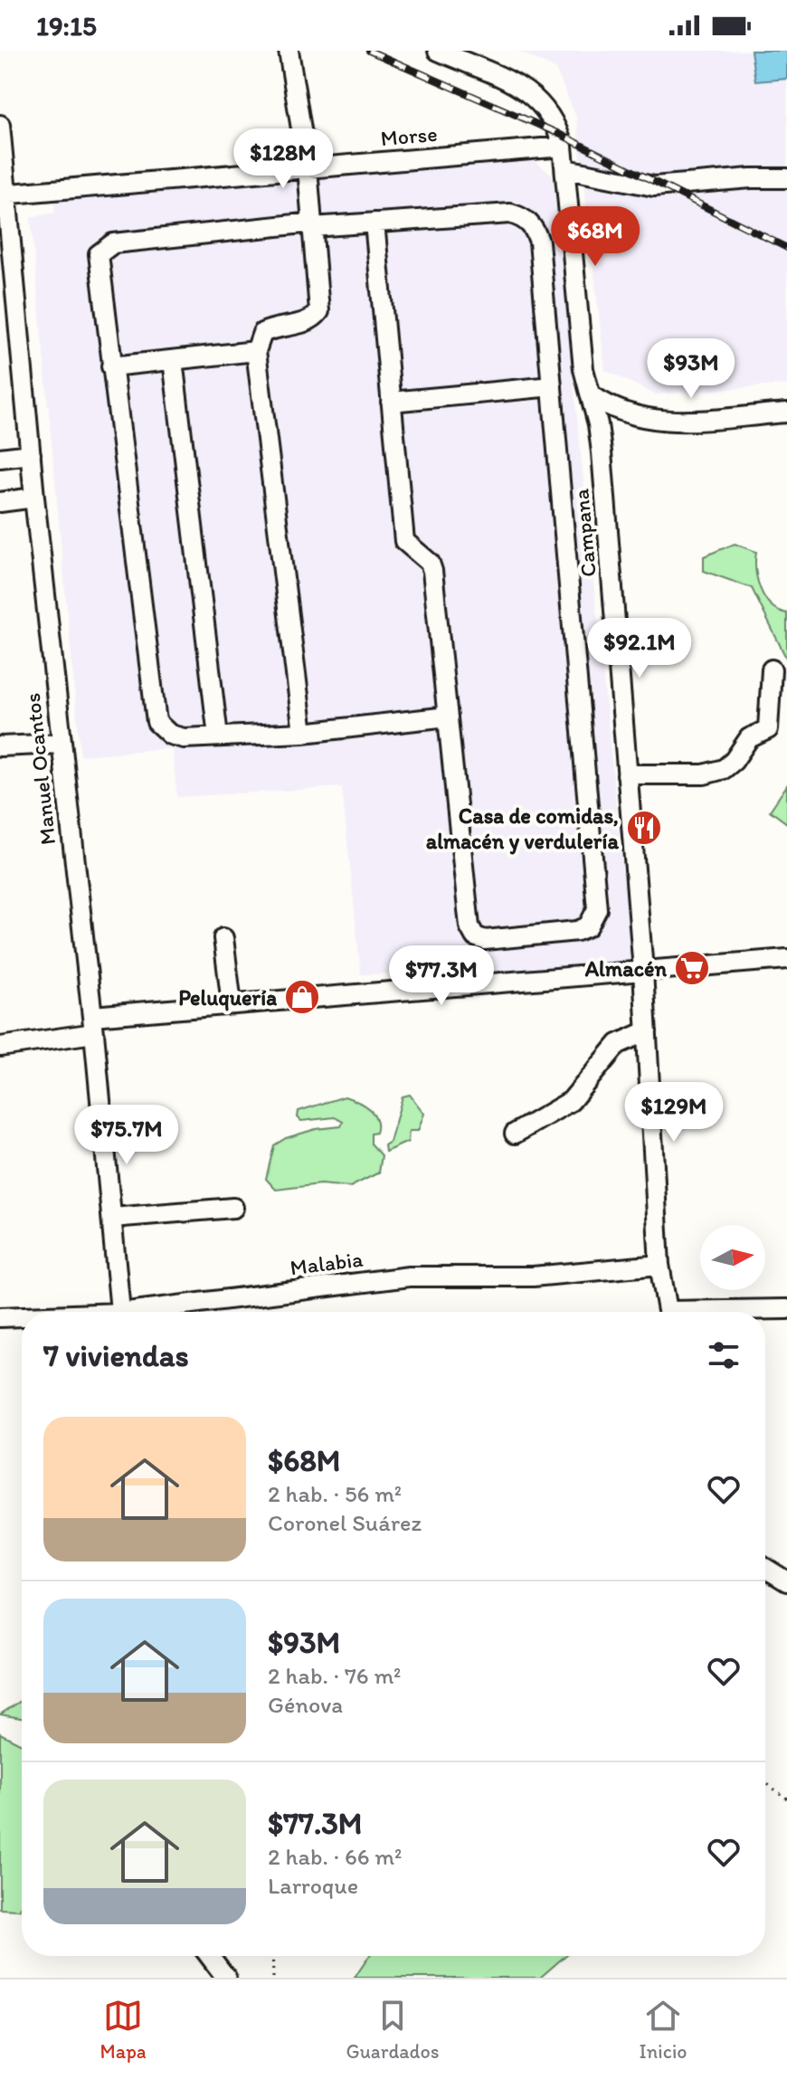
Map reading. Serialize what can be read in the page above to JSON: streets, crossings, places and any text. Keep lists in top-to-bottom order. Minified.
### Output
{"streets":{"street":["Morse","Campana","Manuel Ocantos","Malabia"]},"crossings":[["Morse","Campana"],["Morse","Manuel Ocantos"],["Campana","Malabia"]],"places":{"restaurant":["Casa de comidas, almacén y verdulería"],"supermarket":["Almacén"],"shop":["Peluquería"]},"north":"right","page":{"status":"19:15","price":["$128M","$68M","$93M","$92.1M","$77.3M","$129M","$75.7M"],"heading":"7 viviendas","list":[{"name":"$68M","note":"2 hab. · 56 m² · Coronel Suárez"},{"name":"$93M","note":"2 hab. · 76 m² · Génova"},{"name":"$77.3M","note":"2 hab. · 66 m² · Larroque"}],"tabs":["Mapa","Guardados","Inicio"]}}
